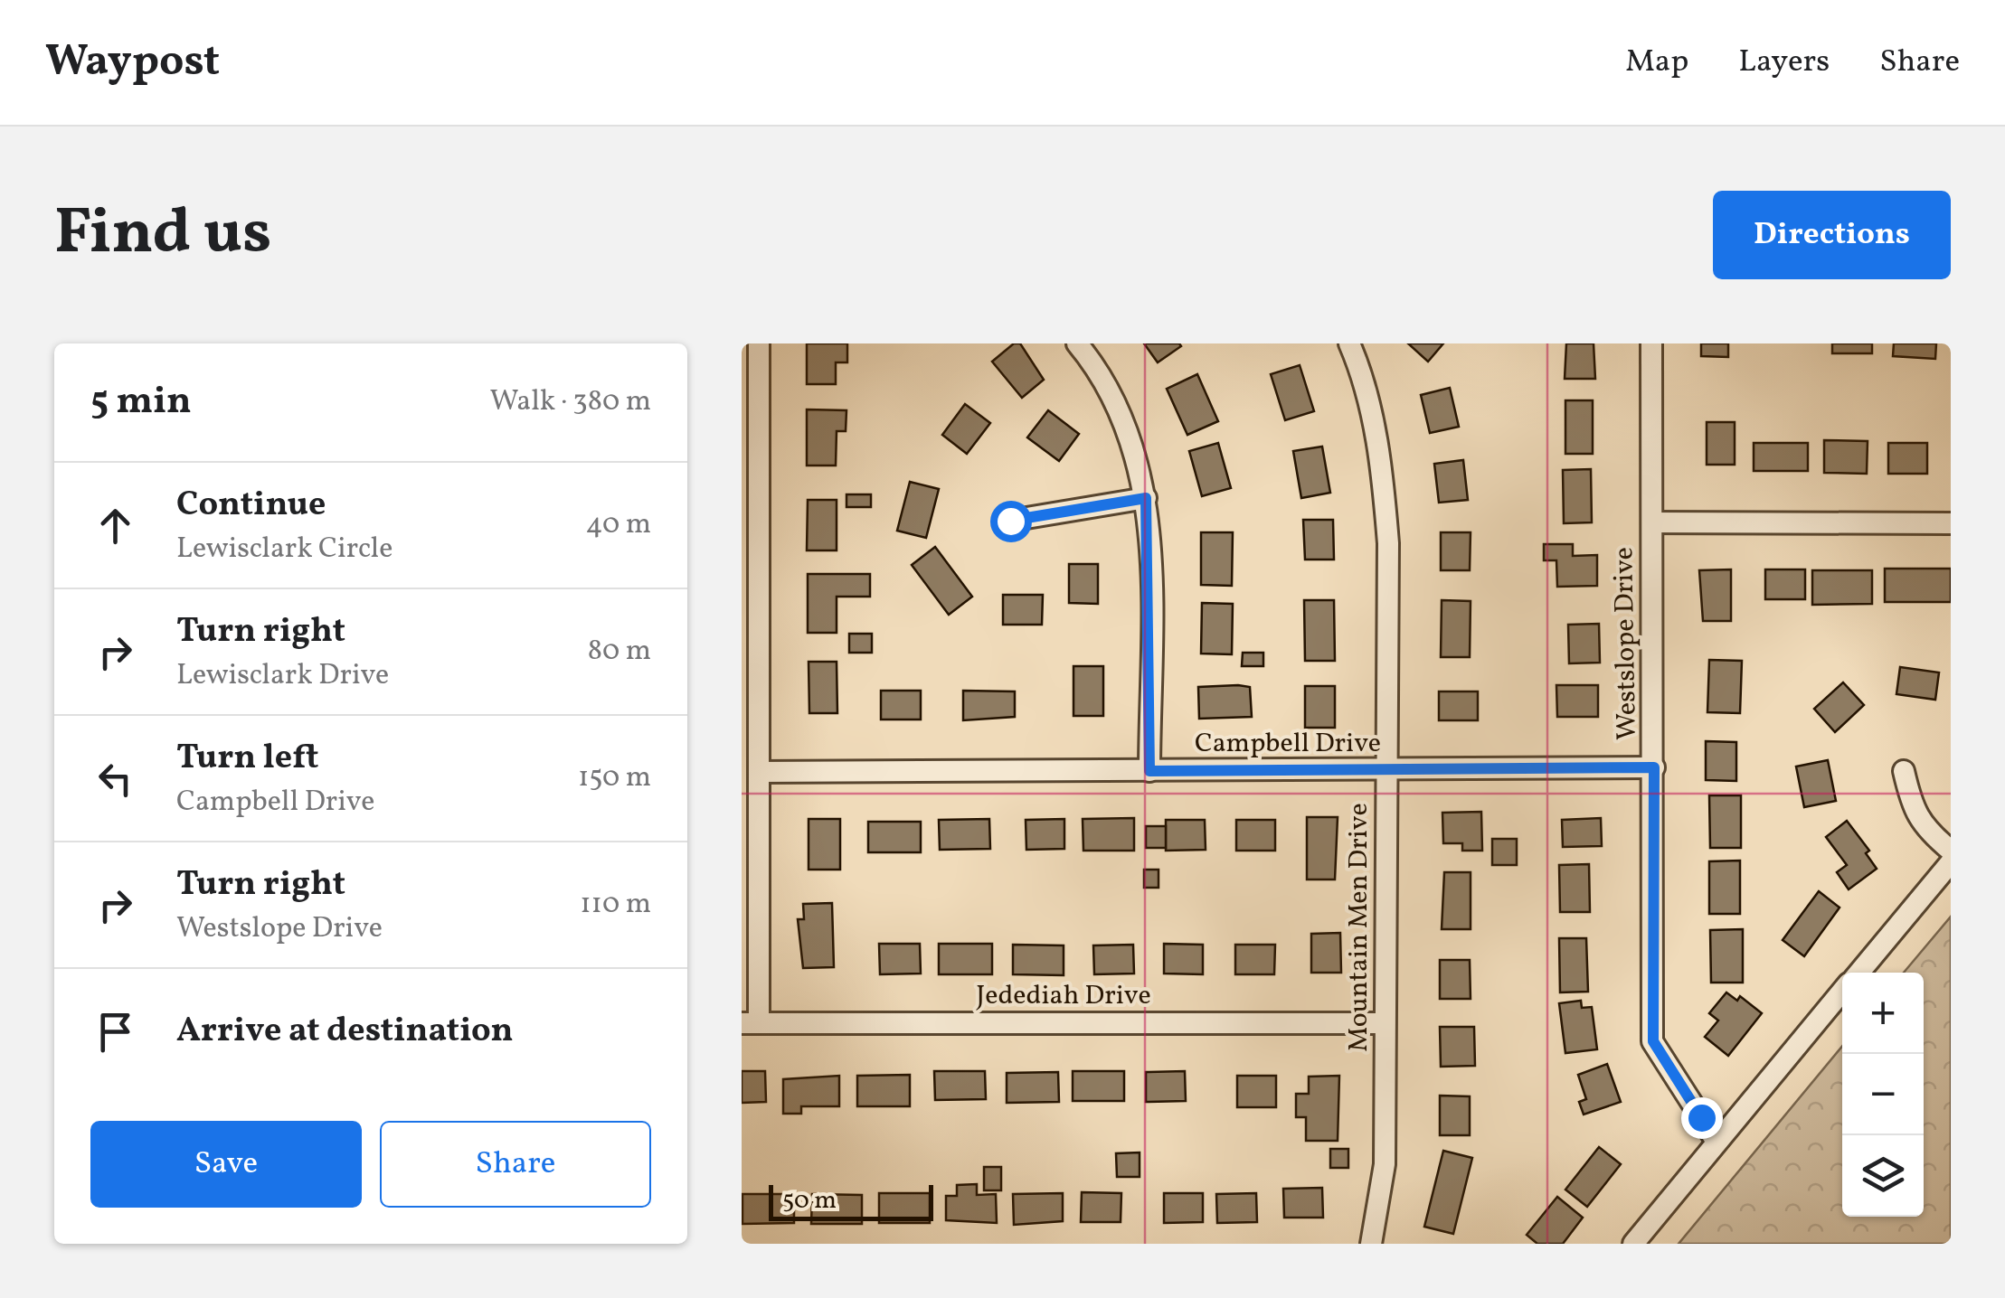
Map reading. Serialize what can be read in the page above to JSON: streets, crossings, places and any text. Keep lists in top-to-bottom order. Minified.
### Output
{"streets":{"street":["Westslope Drive","Campbell Drive","Mountain Men Drive","Jedediah Drive"]},"crossings":[["Westslope Drive","Campbell Drive"],["Campbell Drive","Mountain Men Drive"],["Mountain Men Drive","Jedediah Drive"]],"scale_bar":"50 m","page":{"header":"Waypost","nav":["Map","Layers","Share"],"title":"Find us","buttons":["Directions",["Save","Share"]],"heading":["5 min","Walk · 380 m"],"list":[["Continue","Lewisclark Circle","40 m"],["Turn right","Lewisclark Drive","80 m"],["Turn left","Campbell Drive","150 m"],["Turn right","Westslope Drive","110 m"],"Arrive at destination"],"map_buttons":["+","−"],"scale":"50 m"}}
